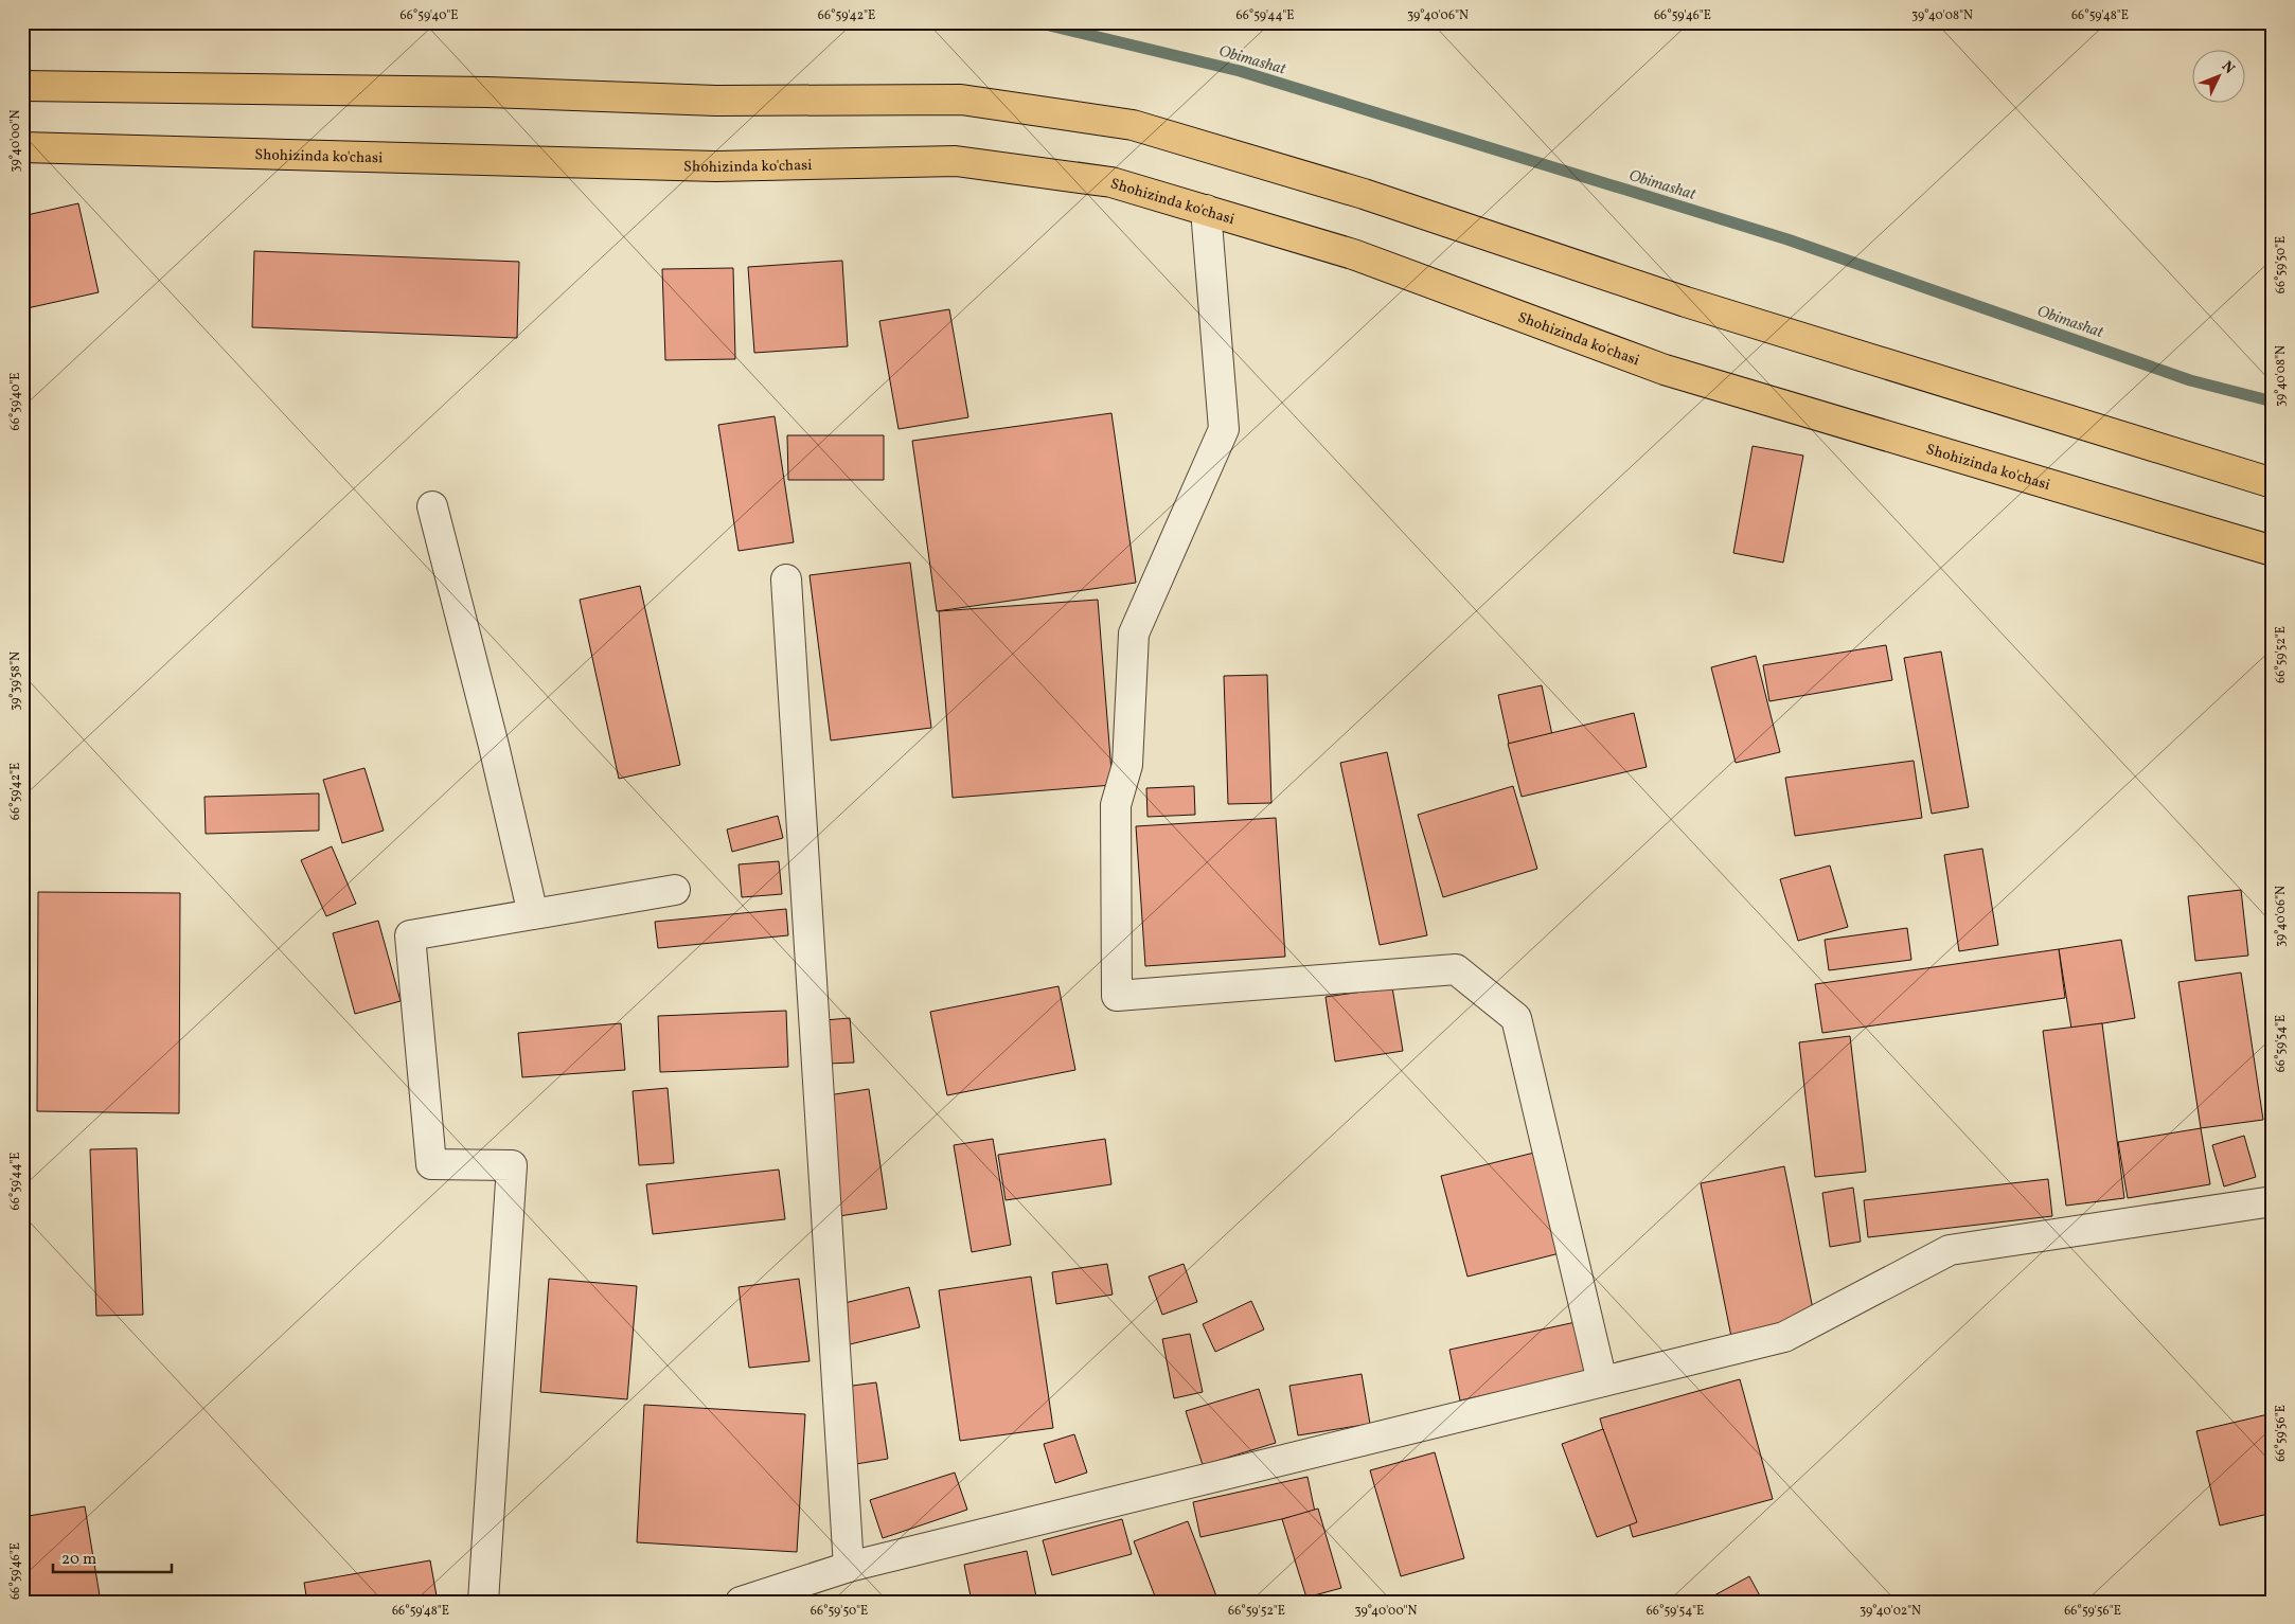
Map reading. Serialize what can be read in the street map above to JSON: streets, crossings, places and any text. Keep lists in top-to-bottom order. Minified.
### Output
{"streets":{"main road":["Shohizinda ko'chasi"]},"water":["Obimashat"],"scale_bar":"20 m","north":"top right","coordinates":["66°59'40\"E","66°59'42\"E","66°59'44\"E","39°40'06\"N","66°59'46\"E","39°40'08\"N","66°59'48\"E","39°40'00\"N","66°59'50\"E","66°59'52\"E","39°39'58\"N","66°59'54\"E","66°59'56\"E","39°40'02\"N"]}
